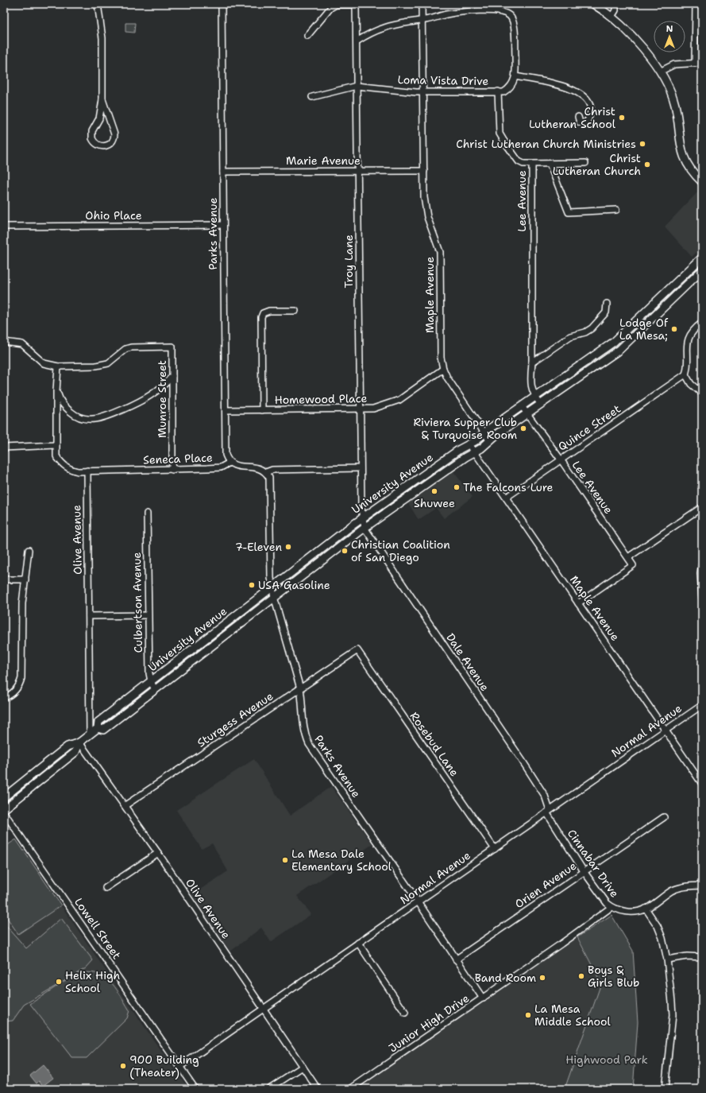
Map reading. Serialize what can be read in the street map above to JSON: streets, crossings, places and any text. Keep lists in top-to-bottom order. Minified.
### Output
{"streets":{"main road":["University Avenue"],"street":["Loma Vista Drive","Marie Avenue","Lee Avenue","Ohio Place","Parks Avenue","Troy Lane","Maple Avenue","Munroe Street","Homewood Place","Quince Street","Seneca Place","Olive Avenue","Culbertson Avenue","Dale Avenue","Sturgess Avenue","Normal Avenue","Rosebud Lane","Cinnabar Drive","Orien Avenue","Lowell Street","Junior High Drive"]},"crossings":[["Loma Vista Drive","Lee Avenue"],["Loma Vista Drive","Troy Lane"],["Loma Vista Drive","Maple Avenue"],["Marie Avenue","Parks Avenue"],["Marie Avenue","Troy Lane"],["Marie Avenue","Maple Avenue"],["Lee Avenue","Quince Street"],["Lee Avenue","University Avenue"],["Ohio Place","Parks Avenue"],["Parks Avenue","Homewood Place"],["Parks Avenue","Seneca Place"],["Parks Avenue","University Avenue"],["Parks Avenue","Sturgess Avenue"],["Parks Avenue","Normal Avenue"],["Parks Avenue","Orien Avenue"],["Parks Avenue","Junior High Drive"],["Troy Lane","Homewood Place"],["Troy Lane","Seneca Place"],["Troy Lane","University Avenue"],["Troy Lane","Dale Avenue"],["Maple Avenue","Homewood Place"],["Maple Avenue","Quince Street"],["Maple Avenue","University Avenue"],["Maple Avenue","Normal Avenue"],["Munroe Street","Seneca Place"],["Seneca Place","Olive Avenue"],["University Avenue","Olive Avenue"],["University Avenue","Culbertson Avenue"],["University Avenue","Dale Avenue"],["Olive Avenue","Sturgess Avenue"],["Olive Avenue","Normal Avenue"],["Dale Avenue","Normal Avenue"],["Dale Avenue","Cinnabar Drive"],["Sturgess Avenue","Rosebud Lane"],["Normal Avenue","Rosebud Lane"],["Normal Avenue","Cinnabar Drive"],["Normal Avenue","Lowell Street"],["Cinnabar Drive","Orien Avenue"],["Cinnabar Drive","Junior High Drive"]],"parks":["Highwood Park"],"places":["Christ Lutheran School","Christ Lutheran Church Ministries","Christ Lutheran Church","Lodge Of La Mesa;","Riviera Supper Club & Turquoise Room","The Falcons Lure","Shuwee","7-Eleven","Christian Coalition of San Diego","USA Gasoline","La Mesa Dale Elementary School","Boys & Girls Blub","Band Room","Helix High School","La Mesa Middle School","900 Building (Theater)"],"north":"top"}
